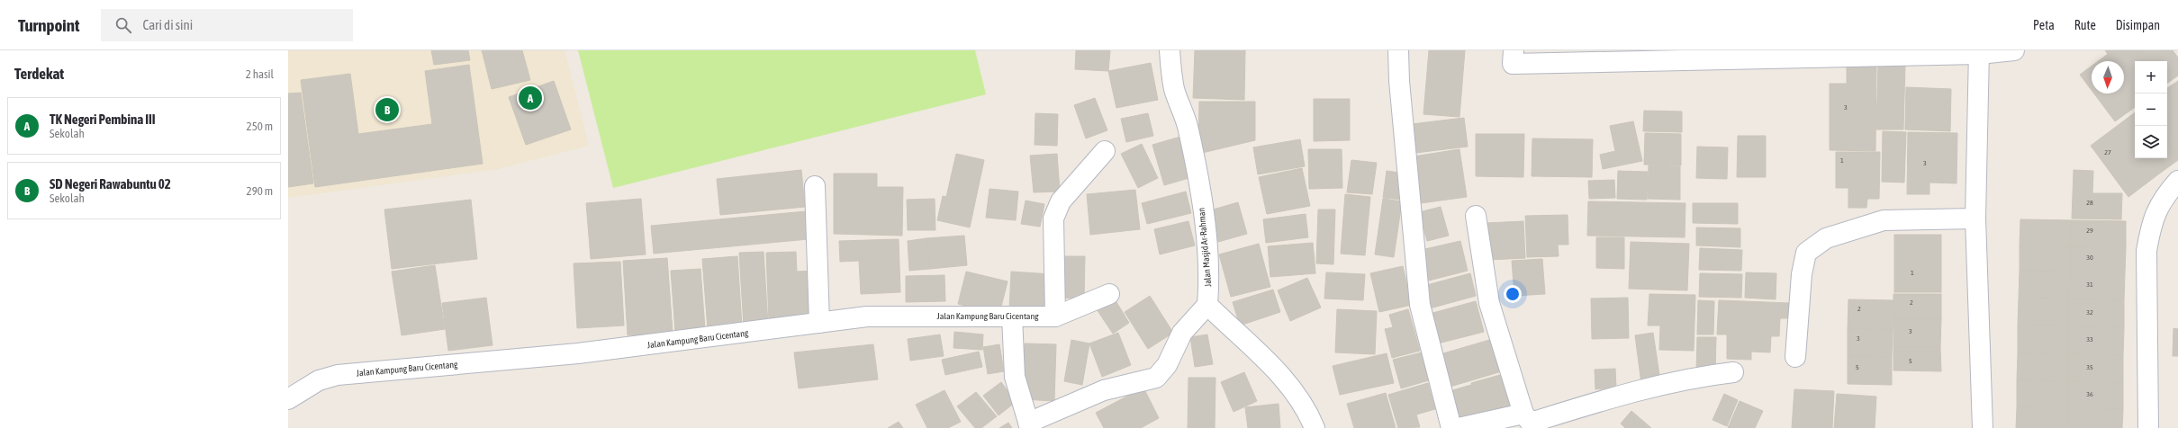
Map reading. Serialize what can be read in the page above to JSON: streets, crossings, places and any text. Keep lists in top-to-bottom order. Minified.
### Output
{"streets":{"street":["Jalan Masjid Ar-Rahman","Jalan Kampung Baru Cicentang"]},"house_numbers":["3","27","1","3","28","29","30","1","31","2","2","32","3","3","33","5","5","35","36"],"north":"bottom","page":{"header":"Turnpoint","search":"Cari di sini","nav":["Peta","Rute","Disimpan"],"heading":["Terdekat","2 hasil"],"map_buttons":["+","−"],"pins":["A","B"],"list":[{"mark":"A","name":"TK Negeri Pembina III","note":"Sekolah","value":"250 m"},{"mark":"B","name":"SD Negeri Rawabuntu 02","note":"Sekolah","value":"290 m"}]}}
